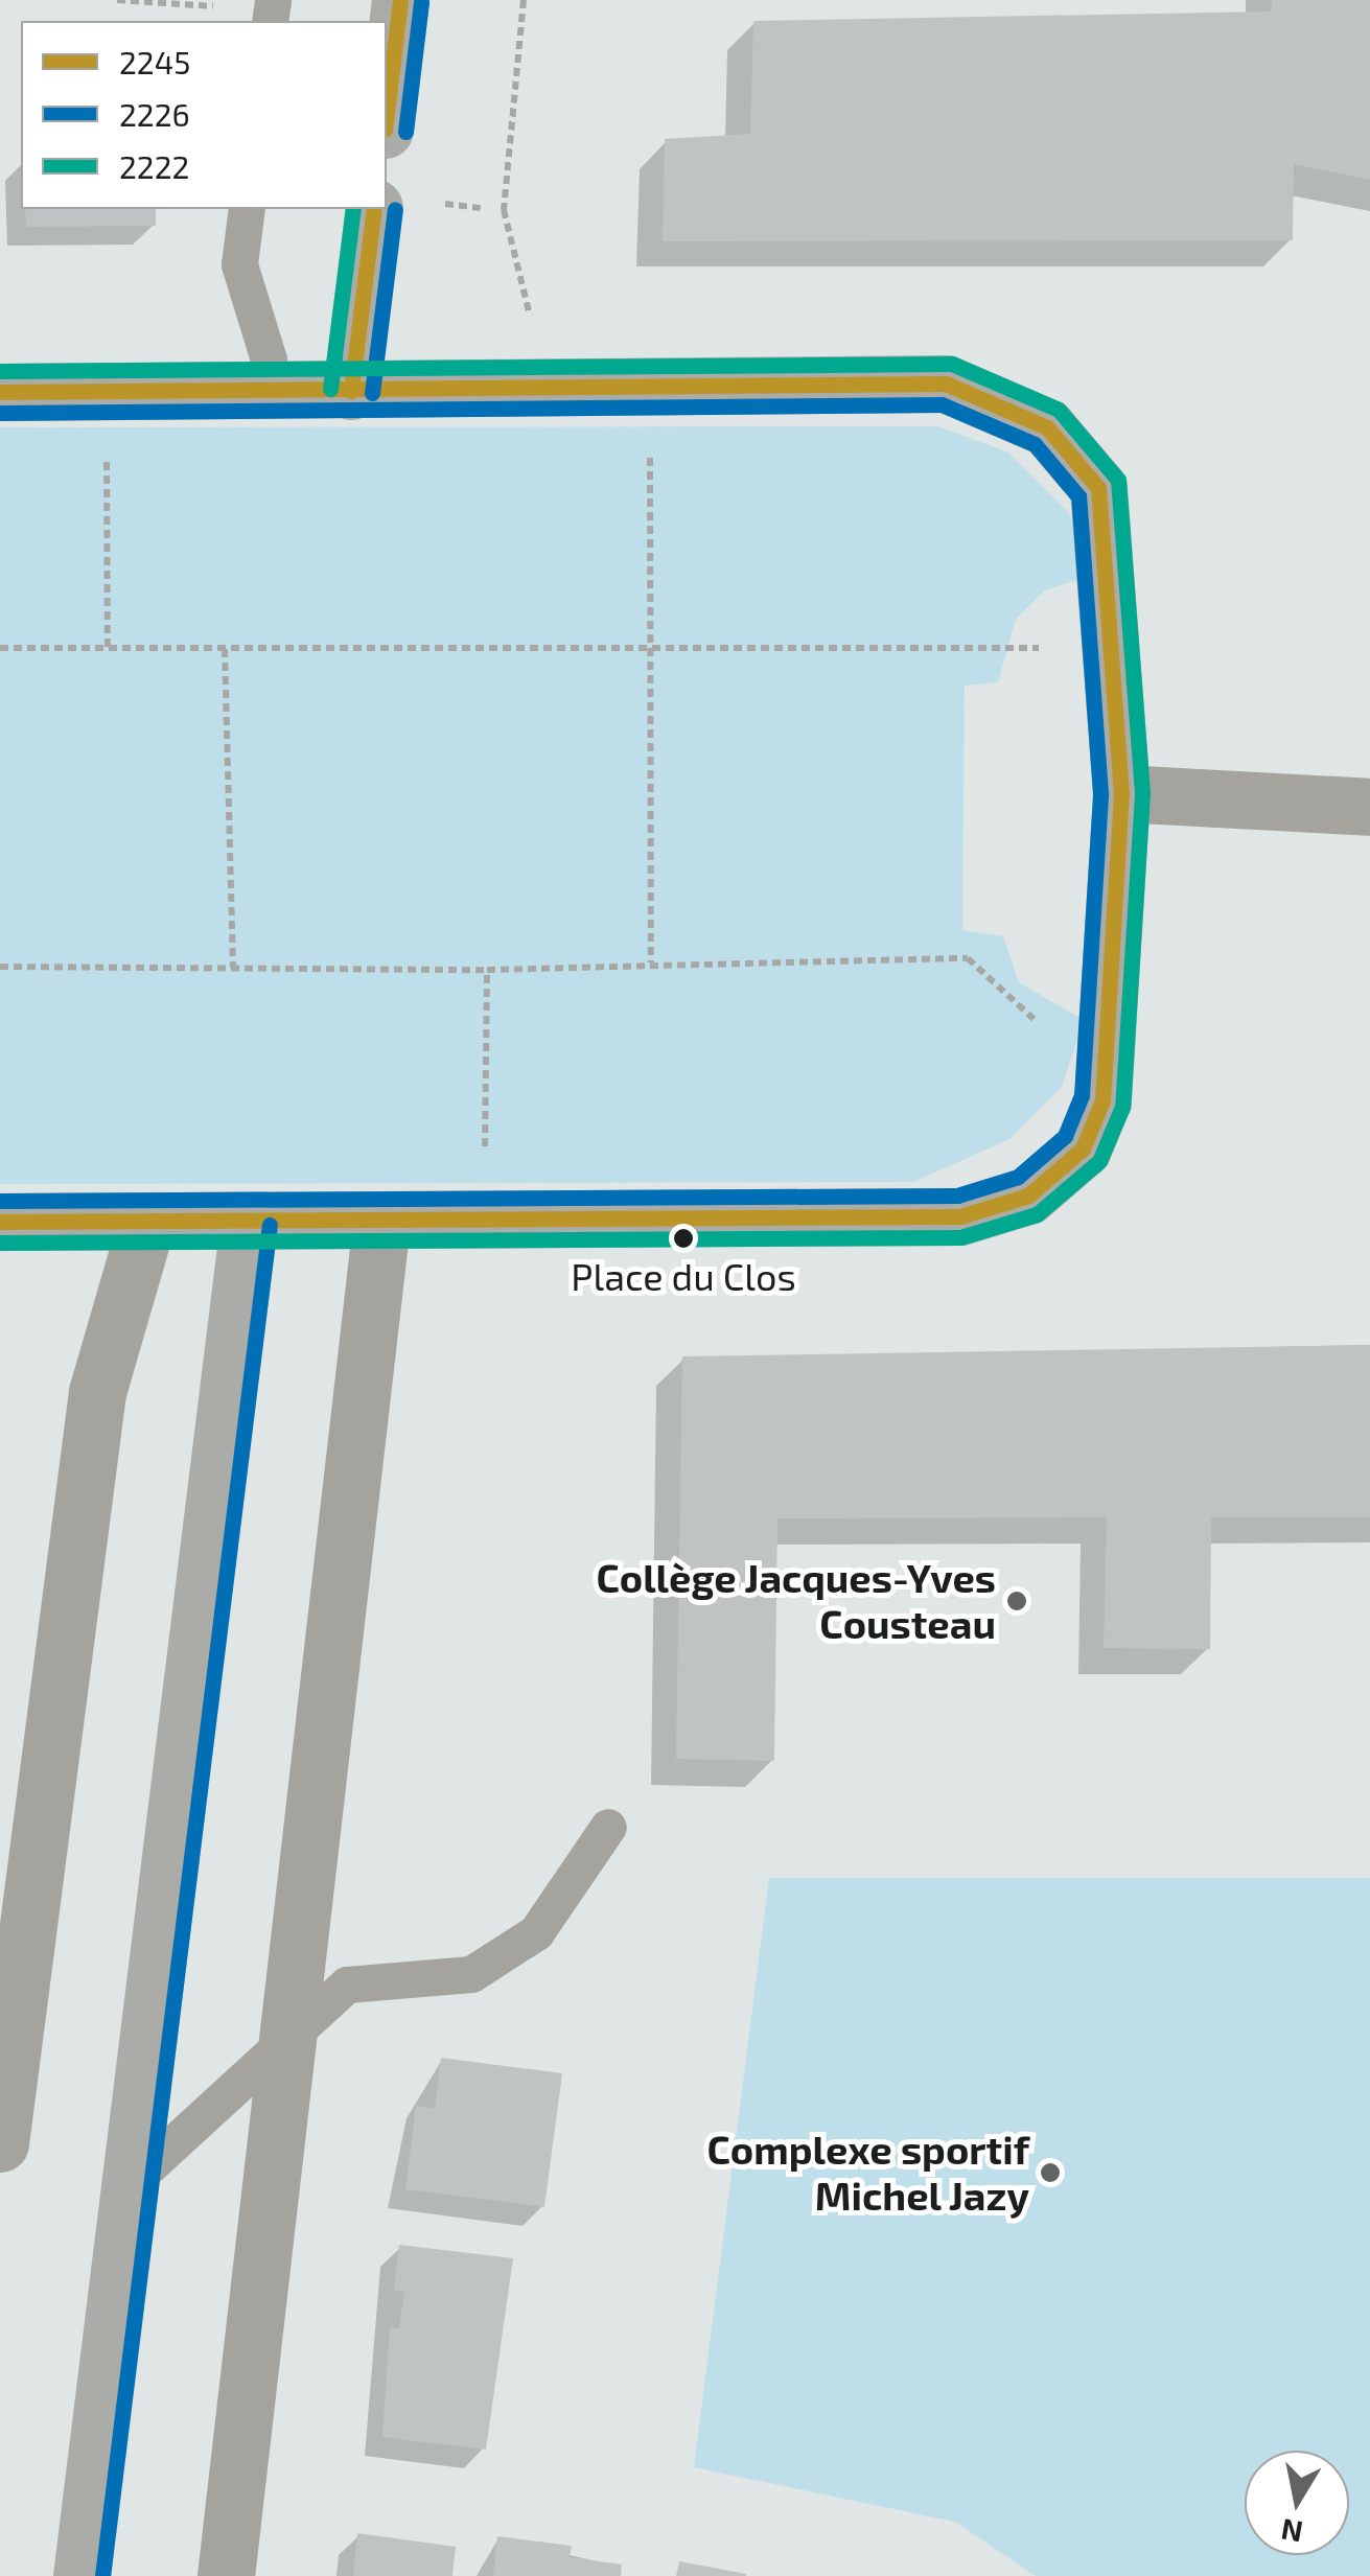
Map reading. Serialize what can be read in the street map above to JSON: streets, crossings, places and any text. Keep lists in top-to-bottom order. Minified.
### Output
{"places":["Place du Clos","Collège Jacques-Yves Cousteau","Complexe sportif Michel Jazy"],"lines":["transit line 2245","transit line 2226","transit line 2222"],"legend":["2245","2226","2222"],"north":"bottom"}
